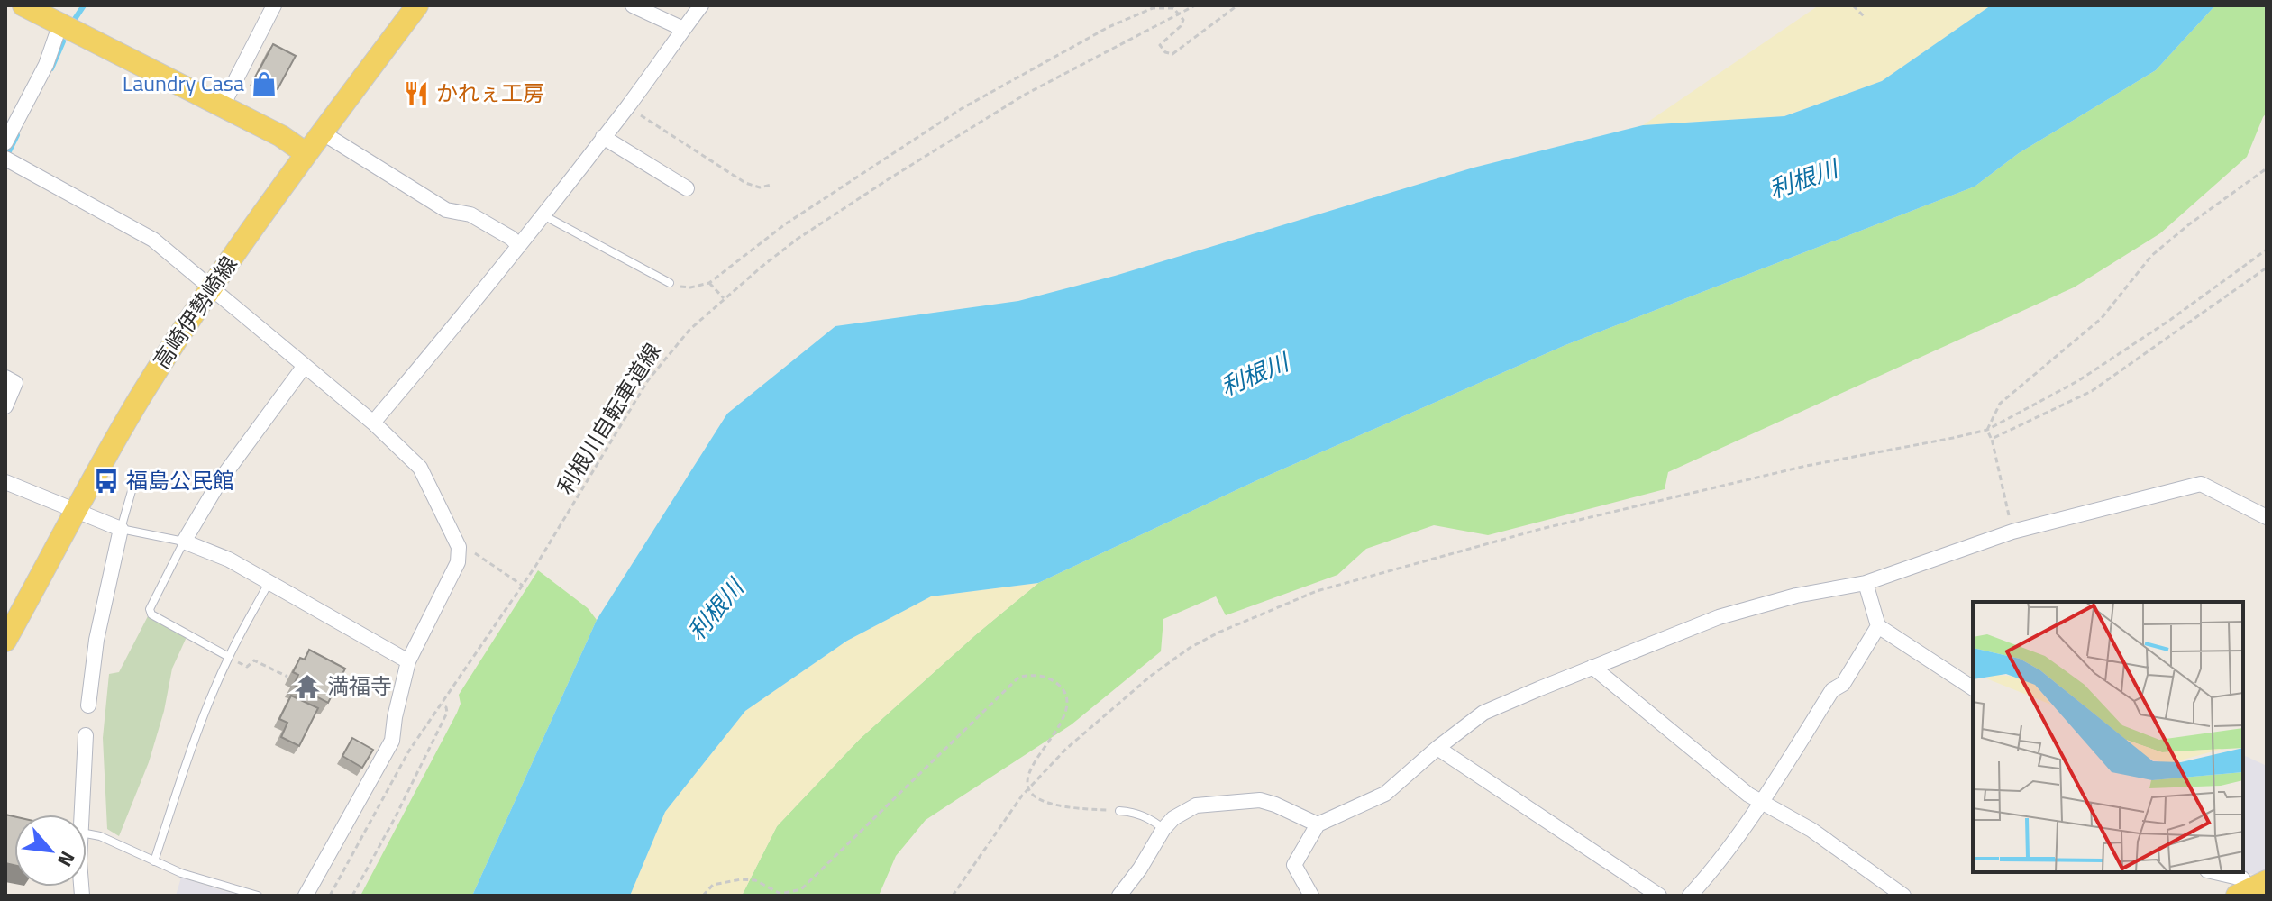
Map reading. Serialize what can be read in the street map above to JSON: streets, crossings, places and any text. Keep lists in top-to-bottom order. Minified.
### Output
{"streets":{"main road":["高崎伊勢崎線"],"path":["利根川自転車道線"]},"water":["利根川"],"places":{"shop":["Laundry Casa"],"restaurant":["かれぇ工房"],"bus stop":["福島公民館"],"temple":["満福寺"]},"north":"bottom right"}
